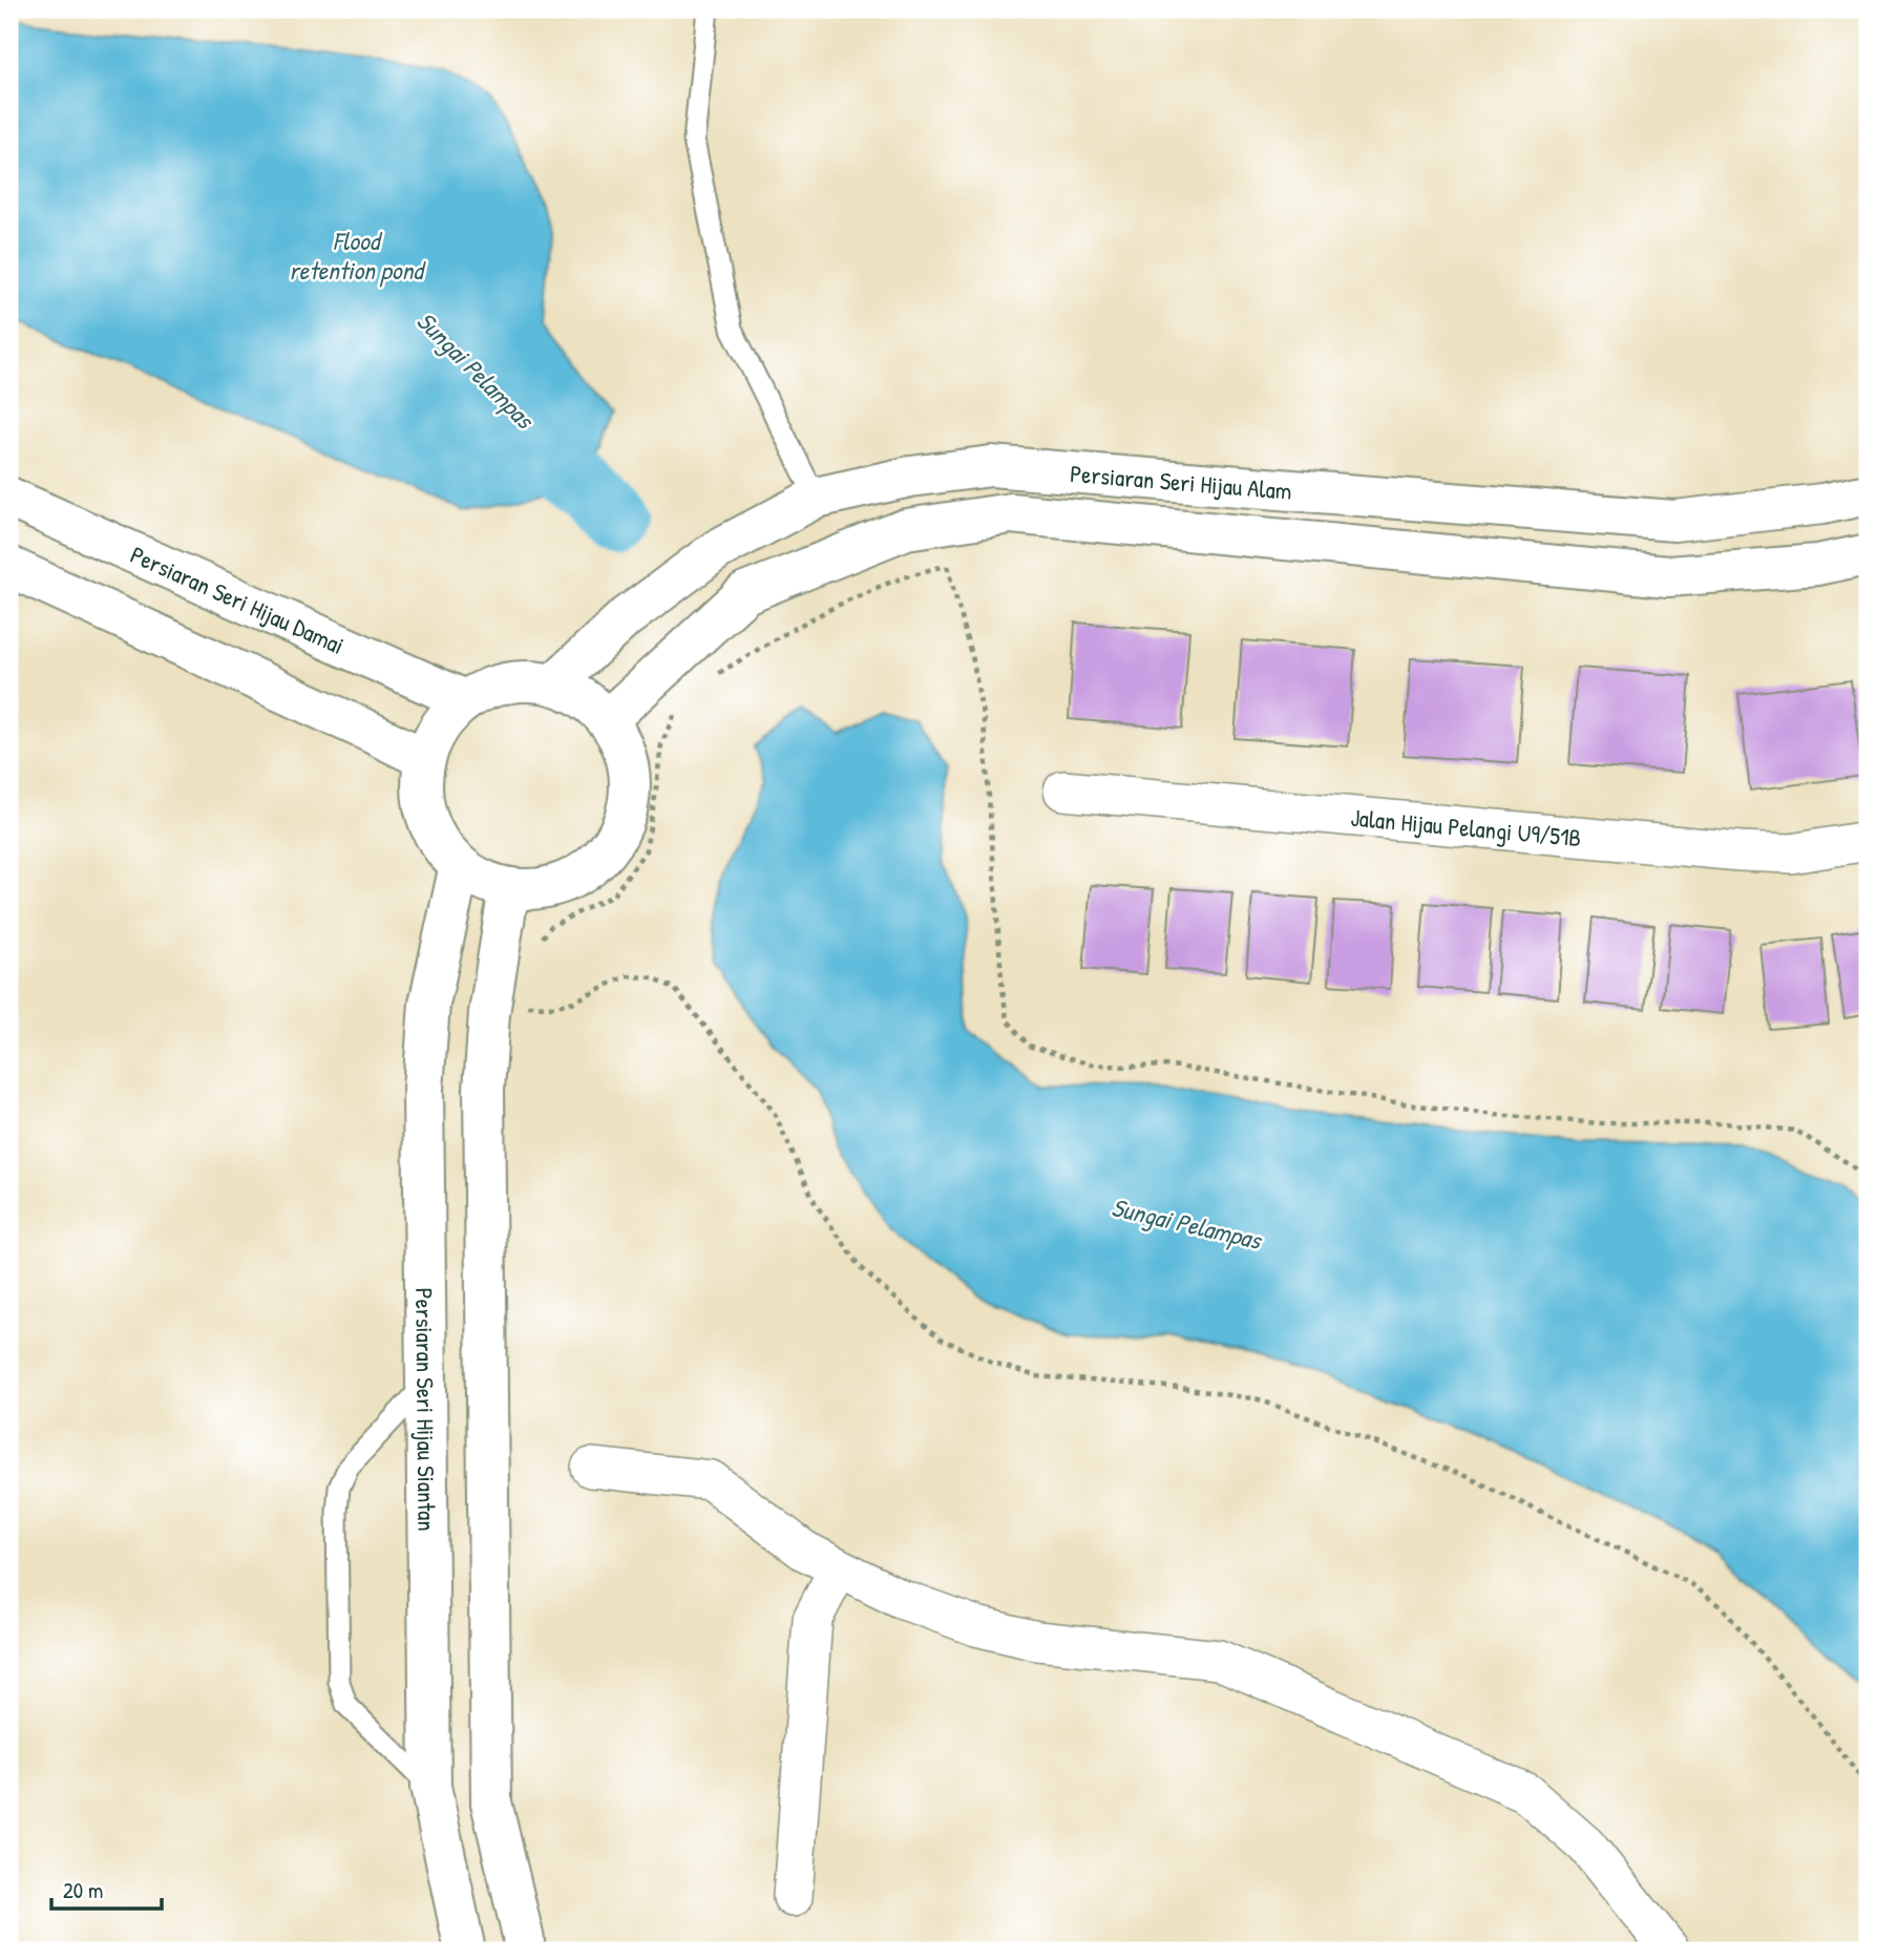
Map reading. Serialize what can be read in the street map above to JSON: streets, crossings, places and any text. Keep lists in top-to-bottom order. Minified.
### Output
{"streets":{"street":["Persiaran Seri Hijau Alam","Persiaran Seri Hijau Damai","Jalan Hijau Pelangi U9/51B","Persiaran Seri Hijau Siantan"]},"crossings":[["Persiaran Seri Hijau Alam","Persiaran Seri Hijau Damai"],["Persiaran Seri Hijau Alam","Persiaran Seri Hijau Siantan"],["Persiaran Seri Hijau Damai","Persiaran Seri Hijau Siantan"]],"water":["Flood retention pond","Sungai Pelampas"],"scale_bar":"20 m"}
